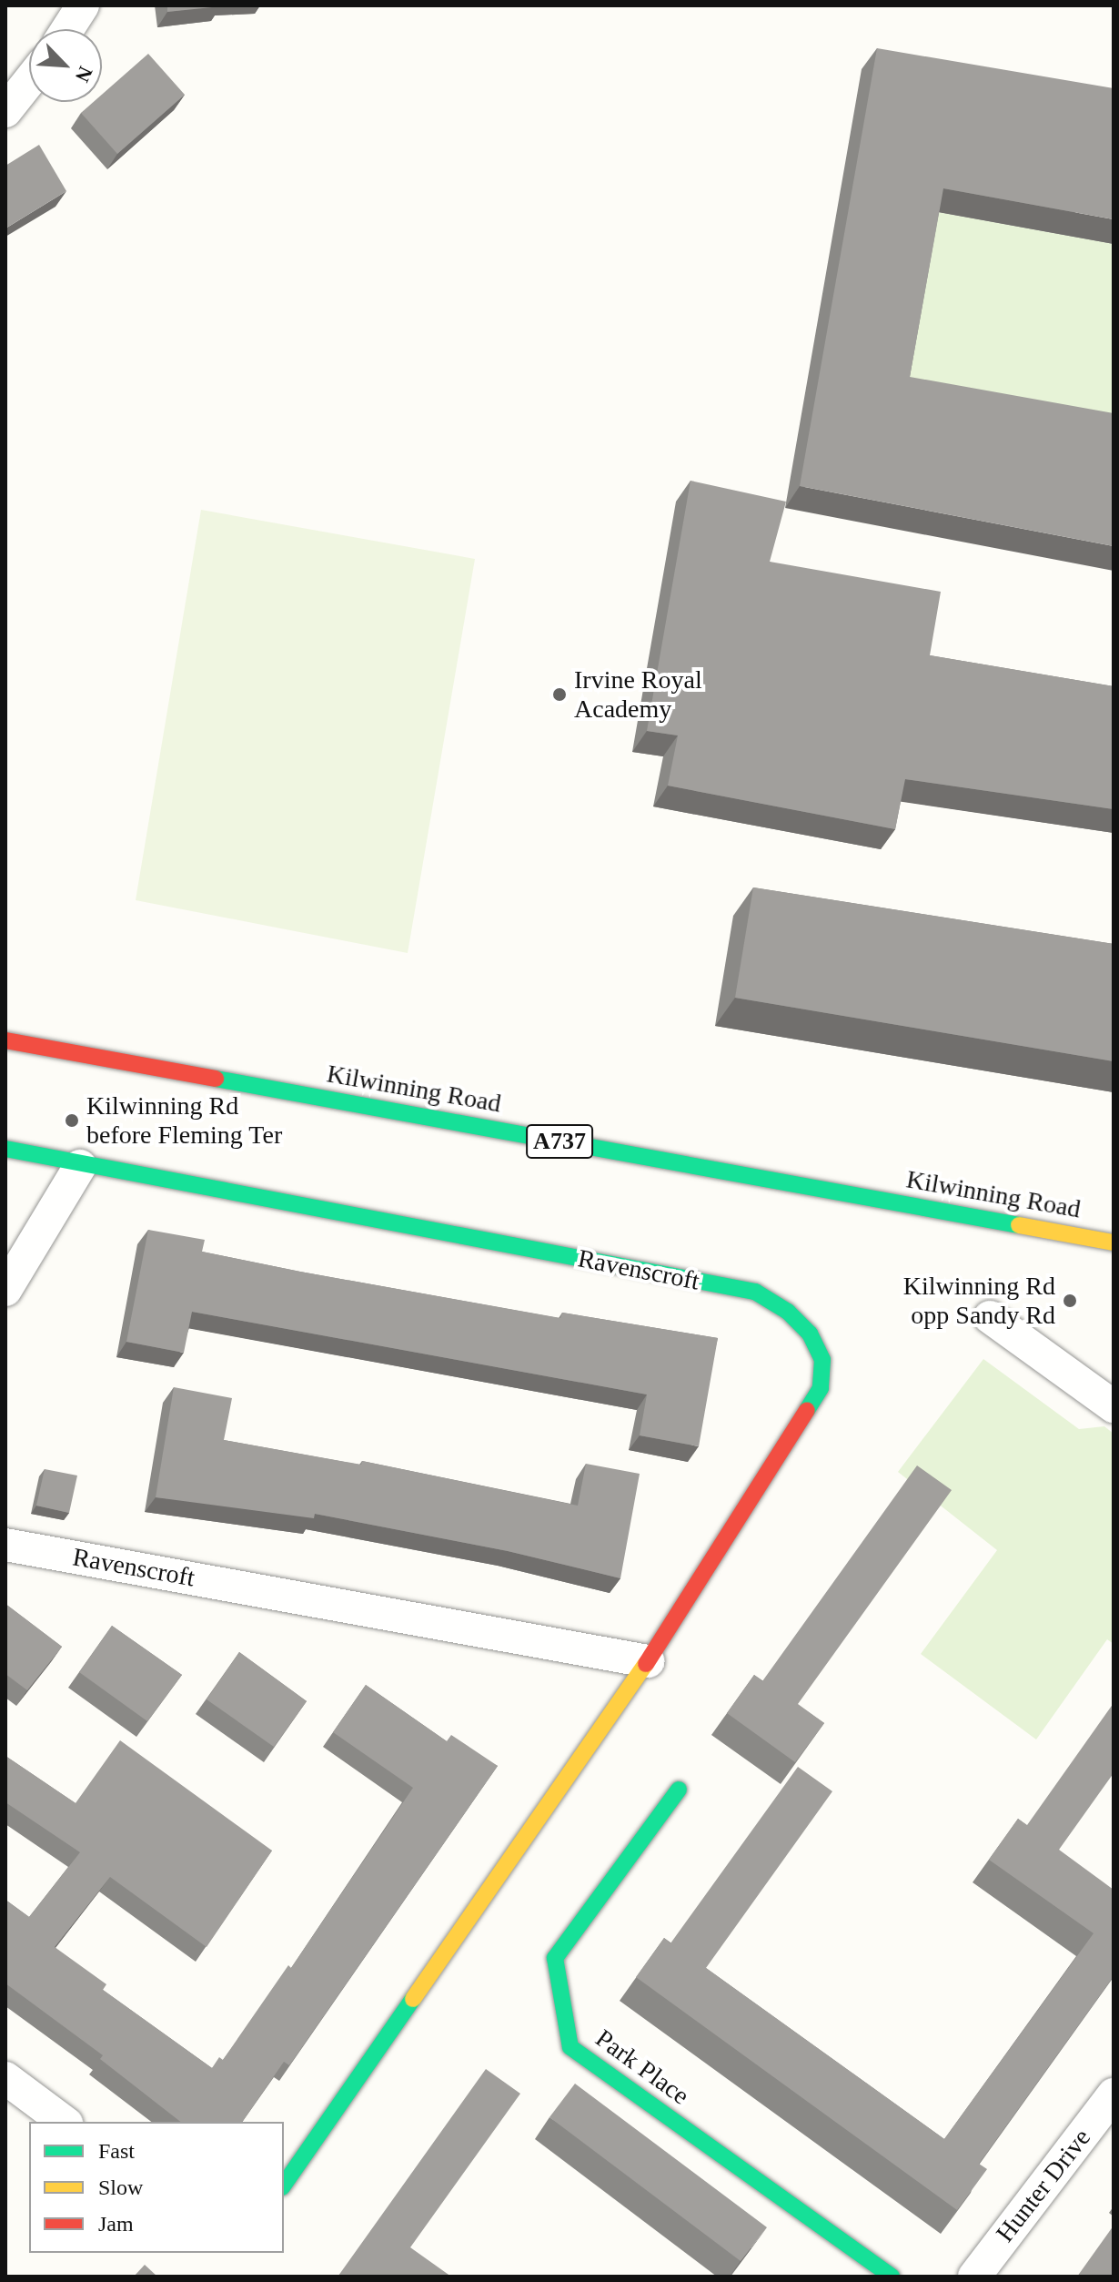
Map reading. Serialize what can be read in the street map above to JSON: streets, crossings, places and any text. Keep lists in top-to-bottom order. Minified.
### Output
{"streets":{"street":["Kilwinning Road","A737","Ravenscroft","Park Place","Hunter Drive"]},"places":["Irvine Royal Academy","Kilwinning Rd before Fleming Ter","Kilwinning Rd opp Sandy Rd"],"legend":["Fast","Slow","Jam"],"north":"bottom right"}
